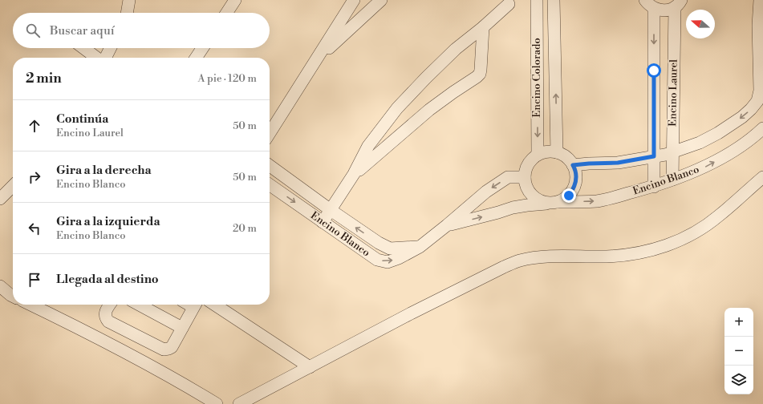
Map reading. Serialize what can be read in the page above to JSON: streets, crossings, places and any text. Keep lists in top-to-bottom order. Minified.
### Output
{"streets":{"street":["Encino Colorado","Encino Laurel","Encino Blanco"]},"crossings":[["Encino Colorado","Encino Blanco"],["Encino Laurel","Encino Blanco"]],"north":"left","page":{"search":"Buscar aquí","heading":["2 min","A pie · 120 m"],"list":[["Continúa","Encino Laurel","50 m"],["Gira a la derecha","Encino Blanco","50 m"],["Gira a la izquierda","Encino Blanco","20 m"],"Llegada al destino"],"map_buttons":["+","−"]}}
